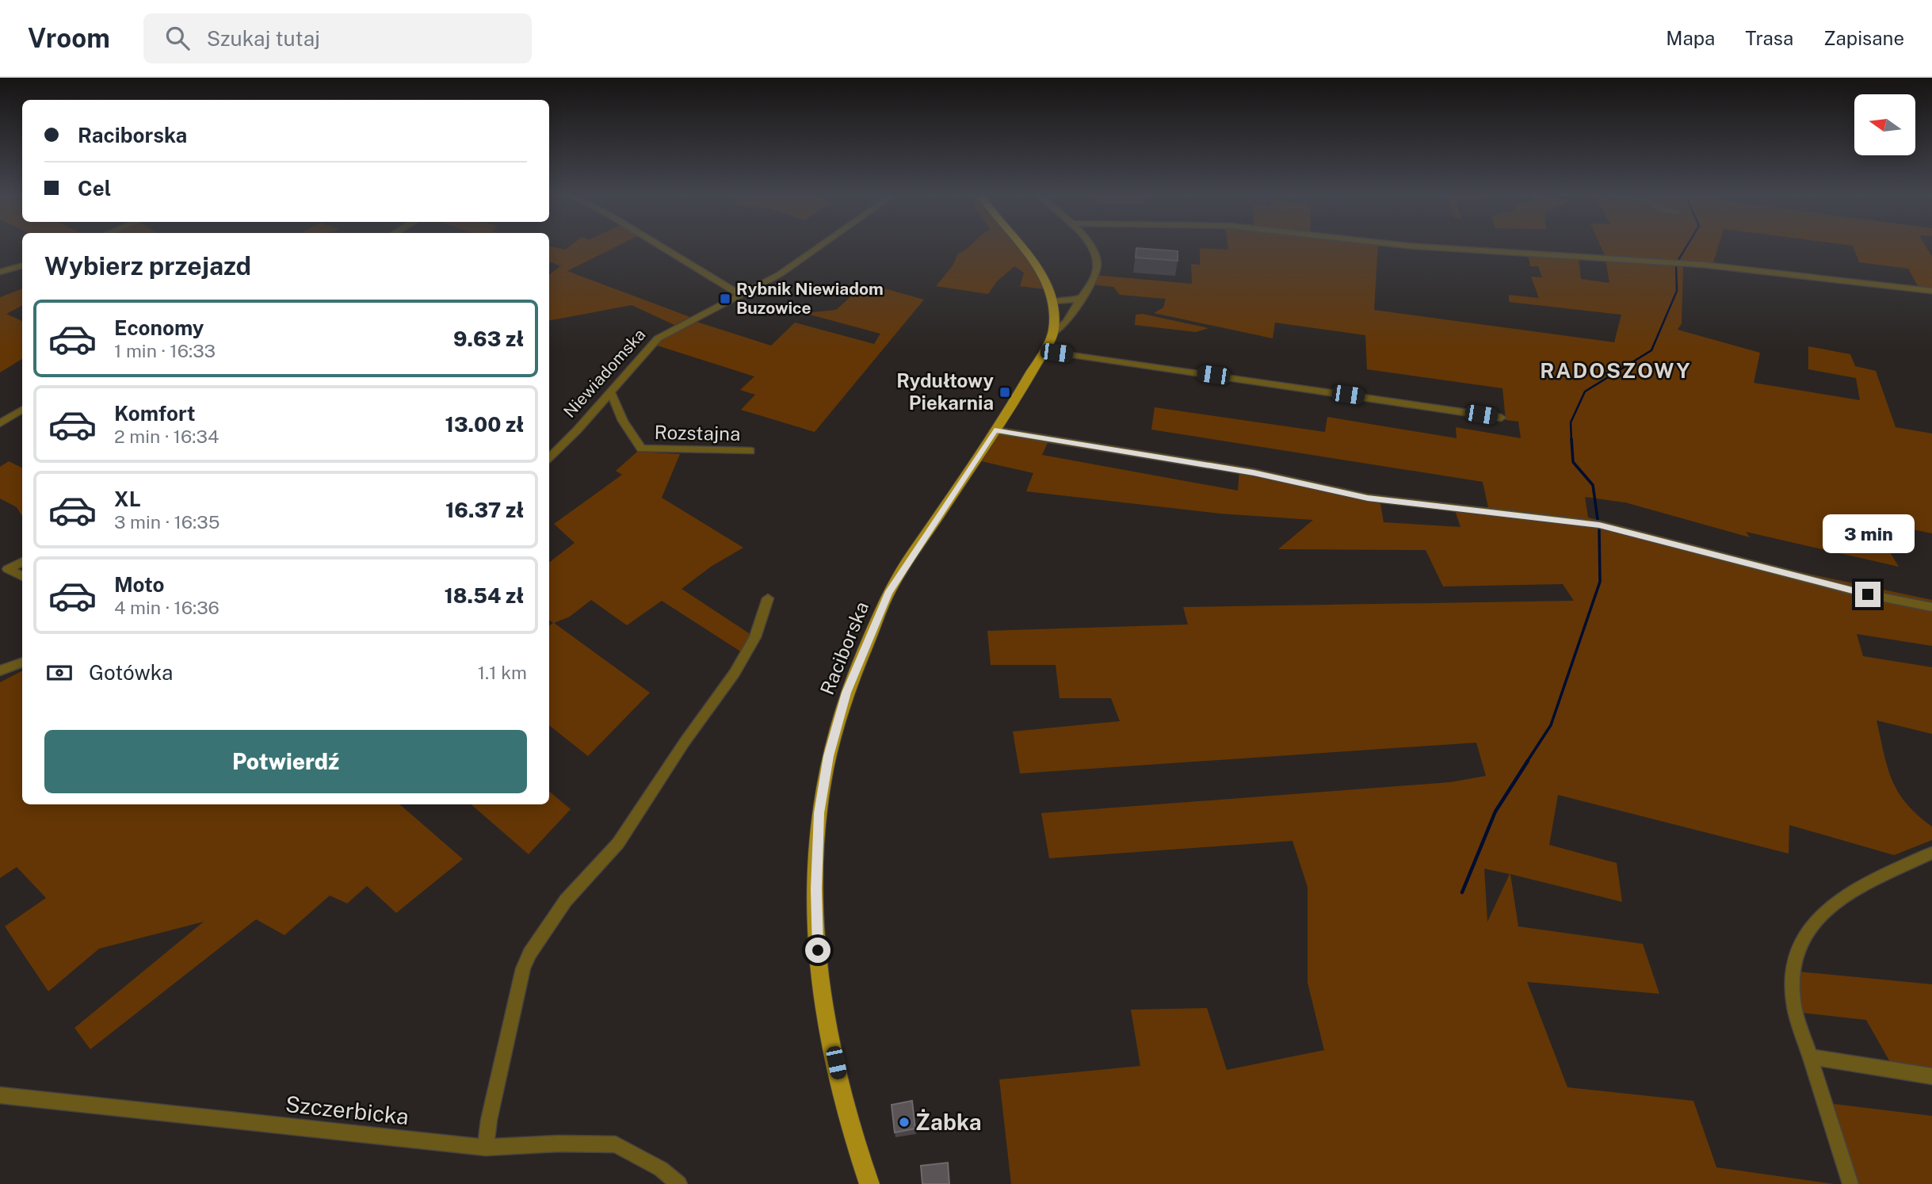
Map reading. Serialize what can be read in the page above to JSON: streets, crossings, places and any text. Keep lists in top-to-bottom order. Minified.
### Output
{"streets":{"main road":["Raciborska"],"street":["Niewiadomska","Rozstajna","Szczerbicka"]},"crossings":[["Niewiadomska","Rozstajna"]],"districts":["RADOSZOWY"],"places":{"transit":["Rybnik Niewiadom Buzowice","Rydułtowy Piekarnia"],"other":["Żabka"]},"north":"left","page":{"header":"Vroom","search":"Szukaj tutaj","nav":["Mapa","Trasa","Zapisane"],"banner":["Raciborska","Cel"],"heading":"Wybierz przejazd","list":[{"name":"Economy","note":"1 min · 16:33","value":"9.63 zł"},{"name":"Komfort","note":"2 min · 16:34","value":"13.00 zł"},{"name":"XL","note":"3 min · 16:35","value":"16.37 zł"},{"name":"Moto","note":"4 min · 16:36","value":"18.54 zł"}],"bubble":"3 min","pay":["Gotówka","1.1 km"],"buttons":"Potwierdź"}}
